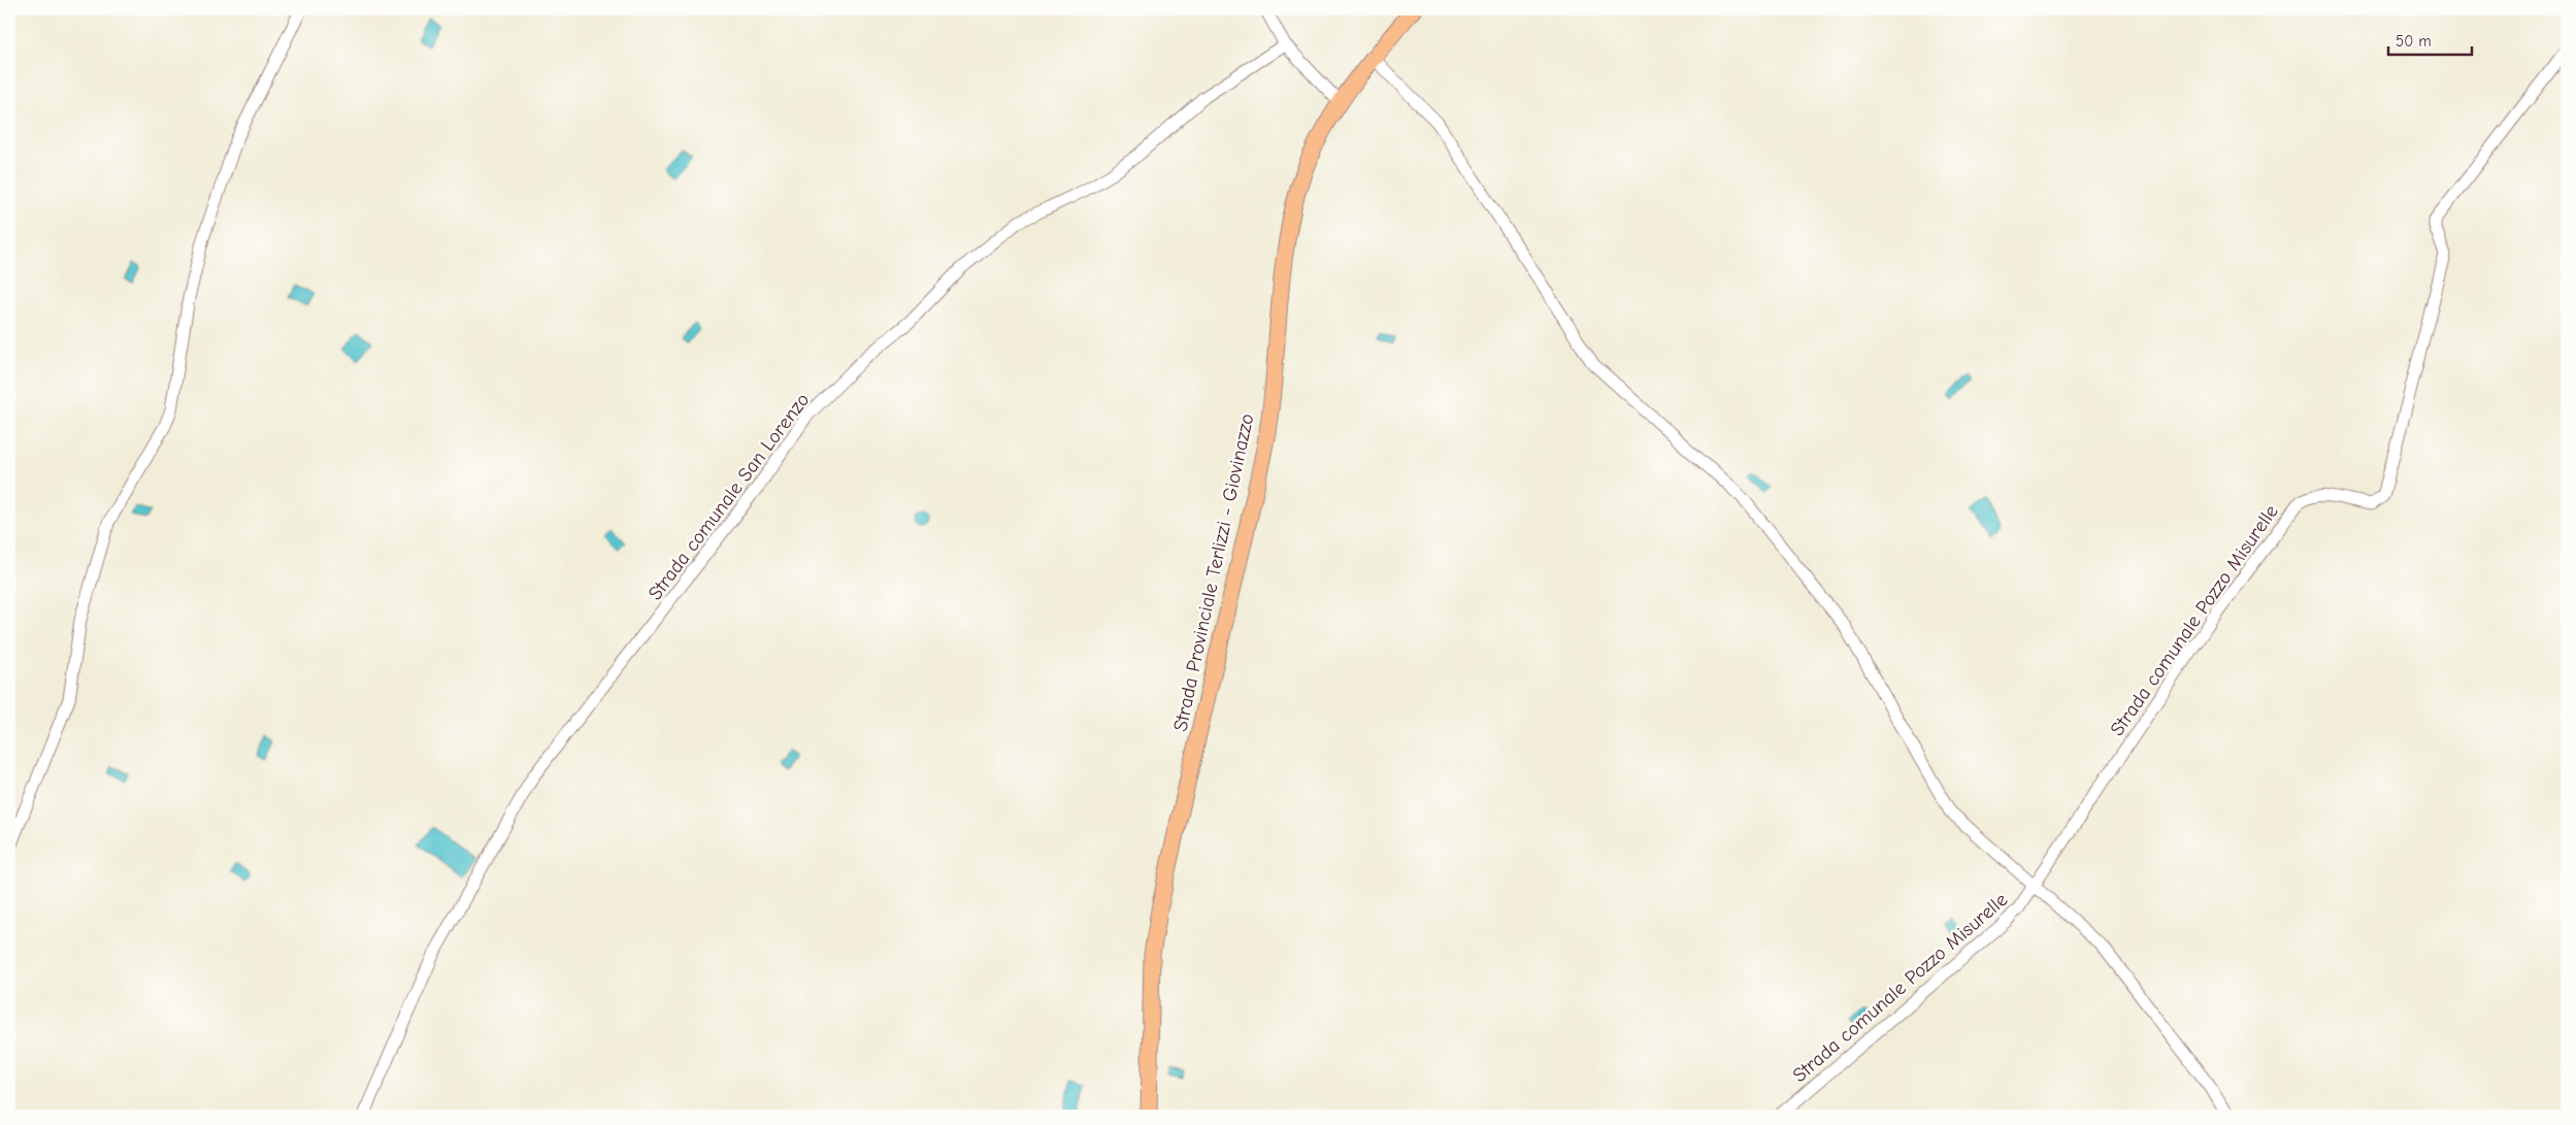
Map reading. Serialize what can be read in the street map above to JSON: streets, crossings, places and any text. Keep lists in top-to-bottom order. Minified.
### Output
{"streets":{"main road":["Strada Provinciale Terlizzi - Giovinazzo"],"street":["Strada comunale San Lorenzo","Strada comunale Pozzo Misurelle"]},"scale_bar":"50 m"}
